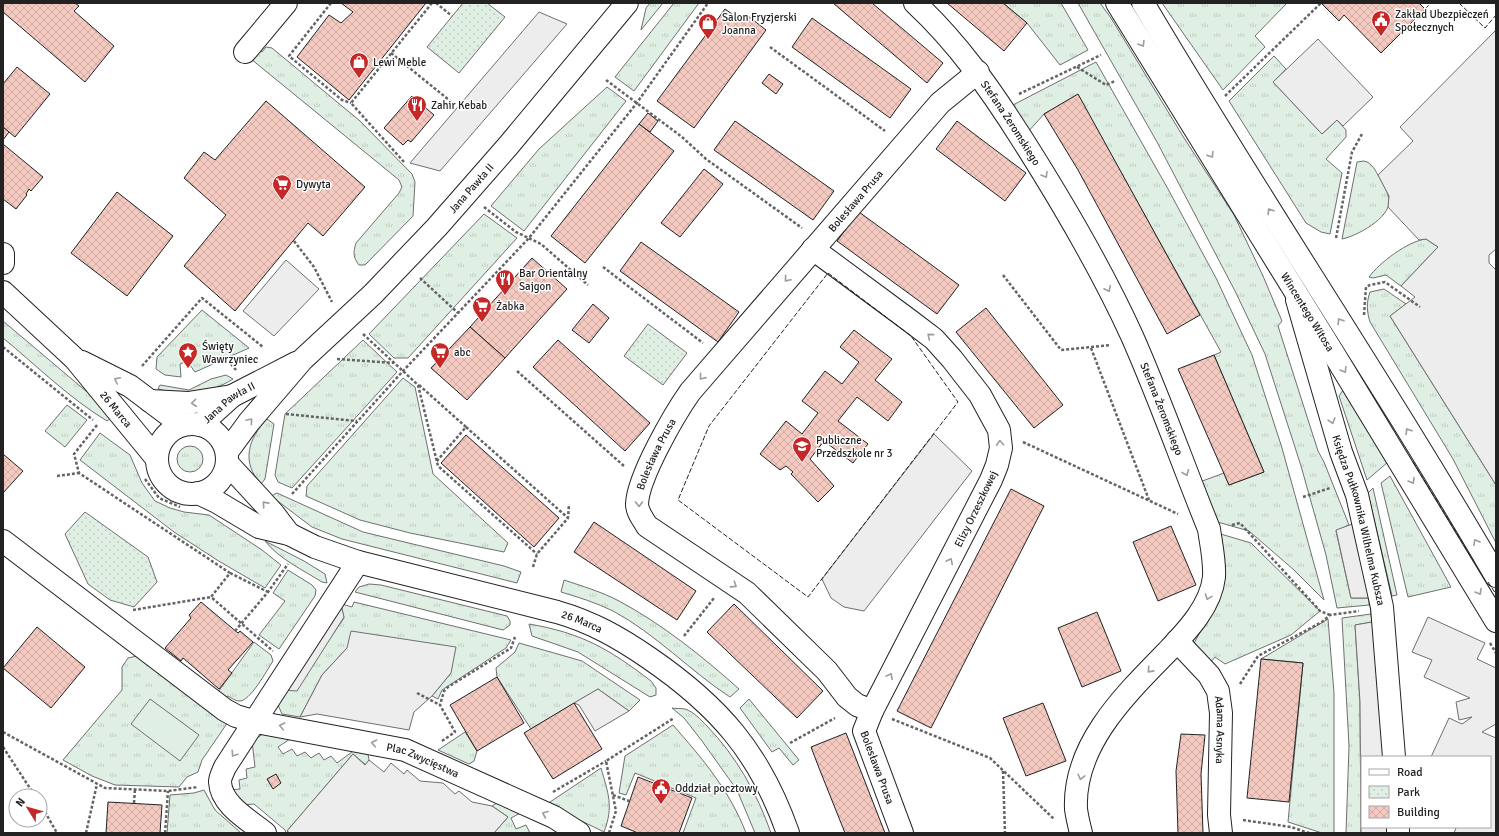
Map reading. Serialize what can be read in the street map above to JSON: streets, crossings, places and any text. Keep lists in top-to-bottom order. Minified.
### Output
{"streets":{"street":["Stefana Żeromskiego","Jana Pawła II","Bolesława Prusa","Wincentego Witosa","26 Marca","Elizy Orzeszkowej","Księdza Pułkownika Wilhelma Kubsza","Adama Asnyka","Plac Zwycięstwa"]},"crossings":[["Stefana Żeromskiego","Bolesława Prusa"],["Stefana Żeromskiego","Adama Asnyka"],["Jana Pawła II","26 Marca"],["Bolesława Prusa","Elizy Orzeszkowej"],["Wincentego Witosa","Księdza Pułkownika Wilhelma Kubsza"]],"one_way":["Stefana Żeromskiego","Elizy Orzeszkowej","Księdza Pułkownika Wilhelma Kubsza","Plac Zwycięstwa"],"places":{"public building":["Zakład Ubezpieczeń Społecznych","Oddział pocztowy"],"shop":["Salon Fryzjerski Joanna","Lewi Meble"],"restaurant":["Zahir Kebab","Bar Orientalny Sajgon"],"supermarket":["Dywyta","Żabka","abc"],"place":["Święty Wawrzyniec"],"school or university":["Publiczne Przedszkole nr 3"]},"legend":["Road","Park","Building"],"north":"top left"}
